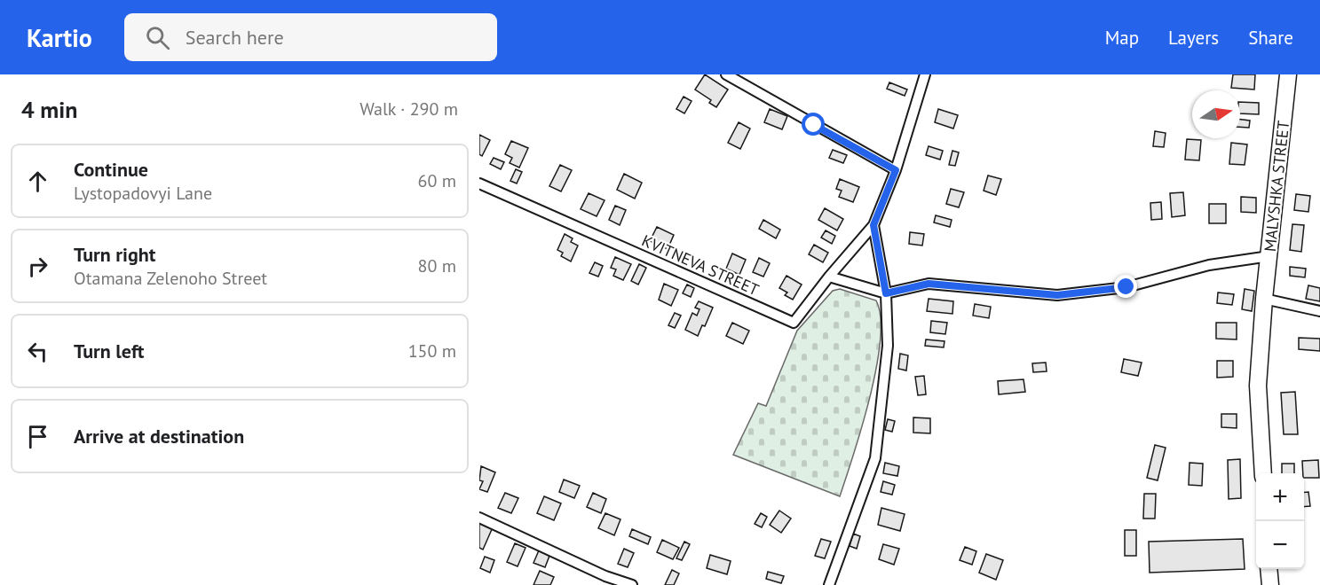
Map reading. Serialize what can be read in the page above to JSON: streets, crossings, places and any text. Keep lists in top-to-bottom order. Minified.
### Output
{"streets":{"main road":["MALYSHKA STREET"],"street":["KVITNEVA STREET"]},"north":"right","page":{"header":"Kartio","search":"Search here","nav":["Map","Layers","Share"],"heading":["4 min","Walk · 290 m"],"list":[["Continue","Lystopadovyi Lane","60 m"],["Turn right","Otamana Zelenoho Street","80 m"],["Turn left","150 m"],"Arrive at destination"],"map_buttons":["+","−"]}}
